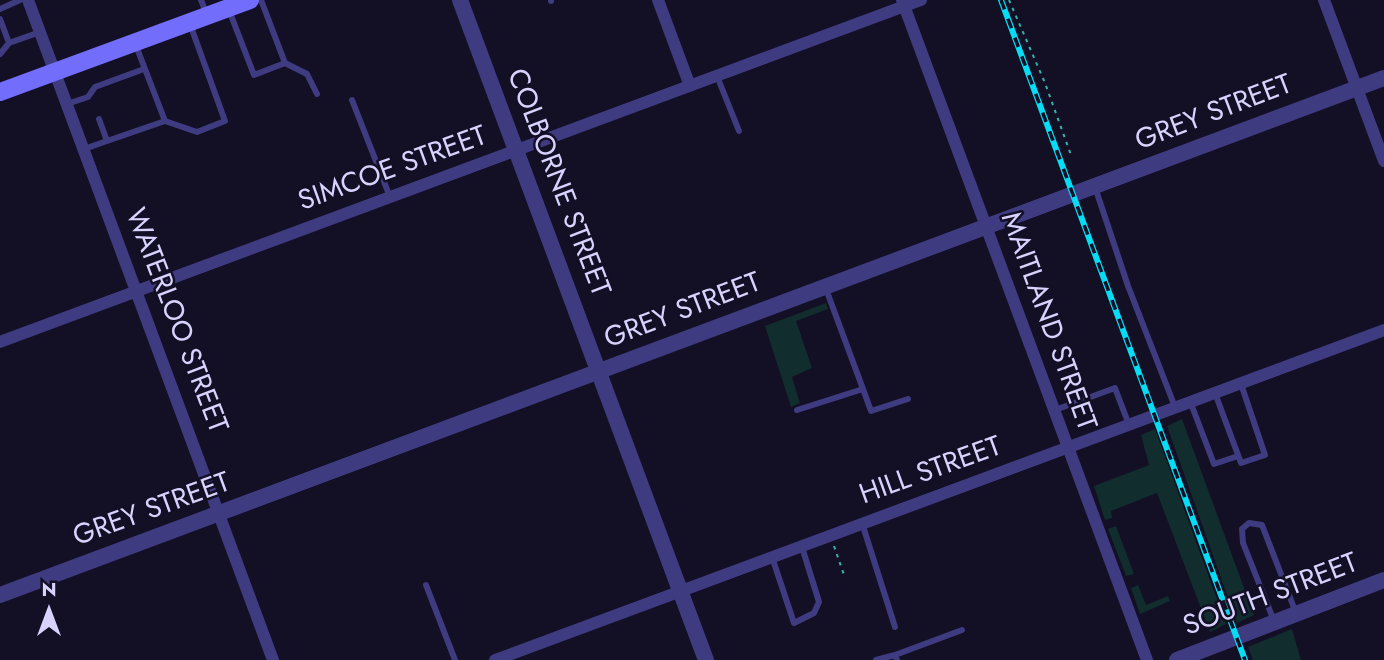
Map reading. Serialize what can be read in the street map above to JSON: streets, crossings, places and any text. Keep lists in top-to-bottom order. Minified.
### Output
{"streets":{"street":["GREY STREET","SIMCOE STREET","COLBORNE STREET","WATERLOO STREET","MAITLAND STREET","HILL STREET","SOUTH STREET"]},"crossings":[["GREY STREET","COLBORNE STREET"],["GREY STREET","WATERLOO STREET"],["GREY STREET","MAITLAND STREET"],["SIMCOE STREET","COLBORNE STREET"],["SIMCOE STREET","WATERLOO STREET"],["SIMCOE STREET","MAITLAND STREET"],["COLBORNE STREET","HILL STREET"],["MAITLAND STREET","HILL STREET"]],"north":"top"}
